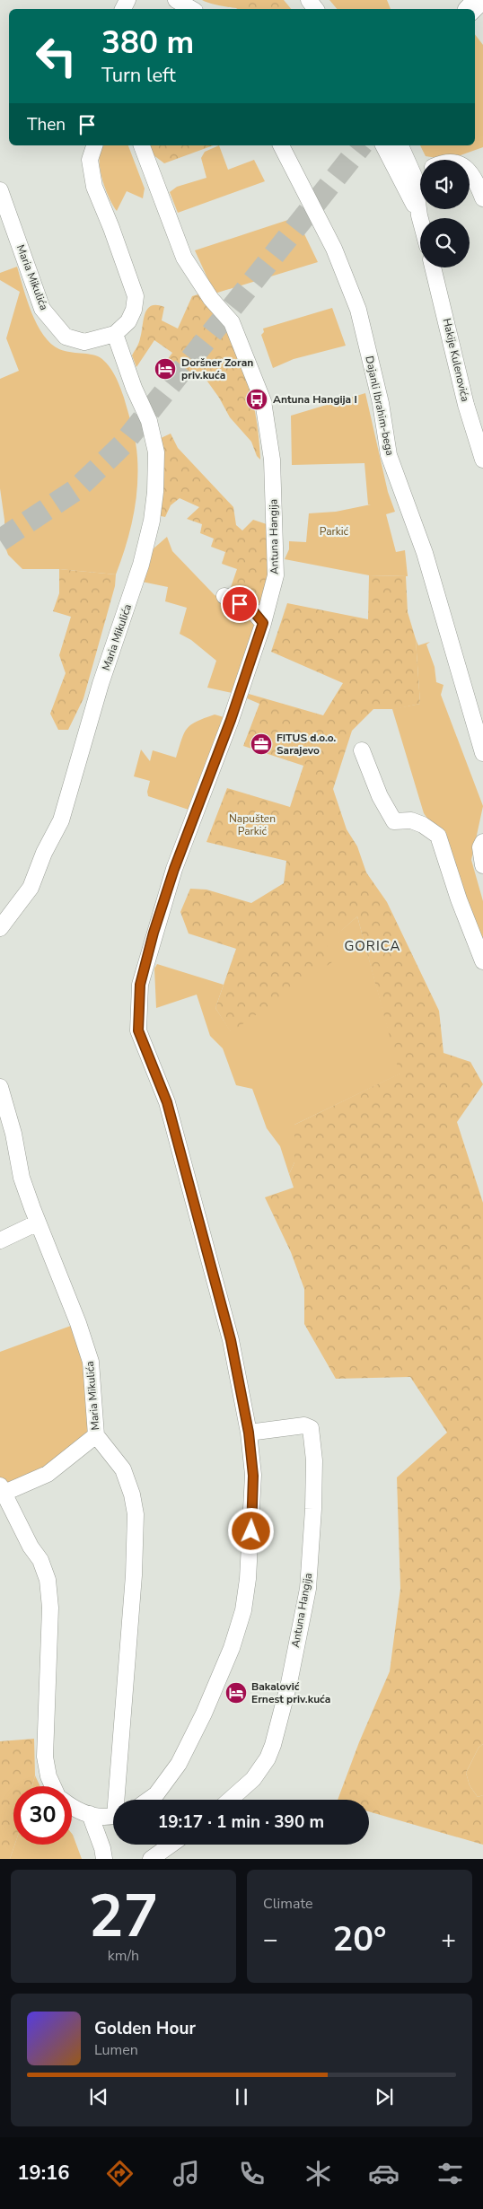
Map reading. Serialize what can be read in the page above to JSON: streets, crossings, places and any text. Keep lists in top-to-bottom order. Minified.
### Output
{"streets":{"street":["Maria Mikulića","Hakije Kulenovića","Dajanli Ibrahim-bega","Antuna Hangija"]},"districts":["GORICA"],"parks":["Parkić","Napušten Parkić"],"places":{"hotel":["Doršner Zoran priv.kuća","Bakalović Ernest priv.kuća"],"bus stop":["Antuna Hangija I"],"office":["FITUS d.o.o. Sarajevo"]},"page":{"turn":["380 m","Turn left"],"then":"Then","limit":"30","trip":"19:17 · 1 min · 390 m","tile":[["27","km/h"],"Climate"],"heat":["−","20°","+"],"song":["Golden Hour","Lumen"],"tabs":"19:16"}}
